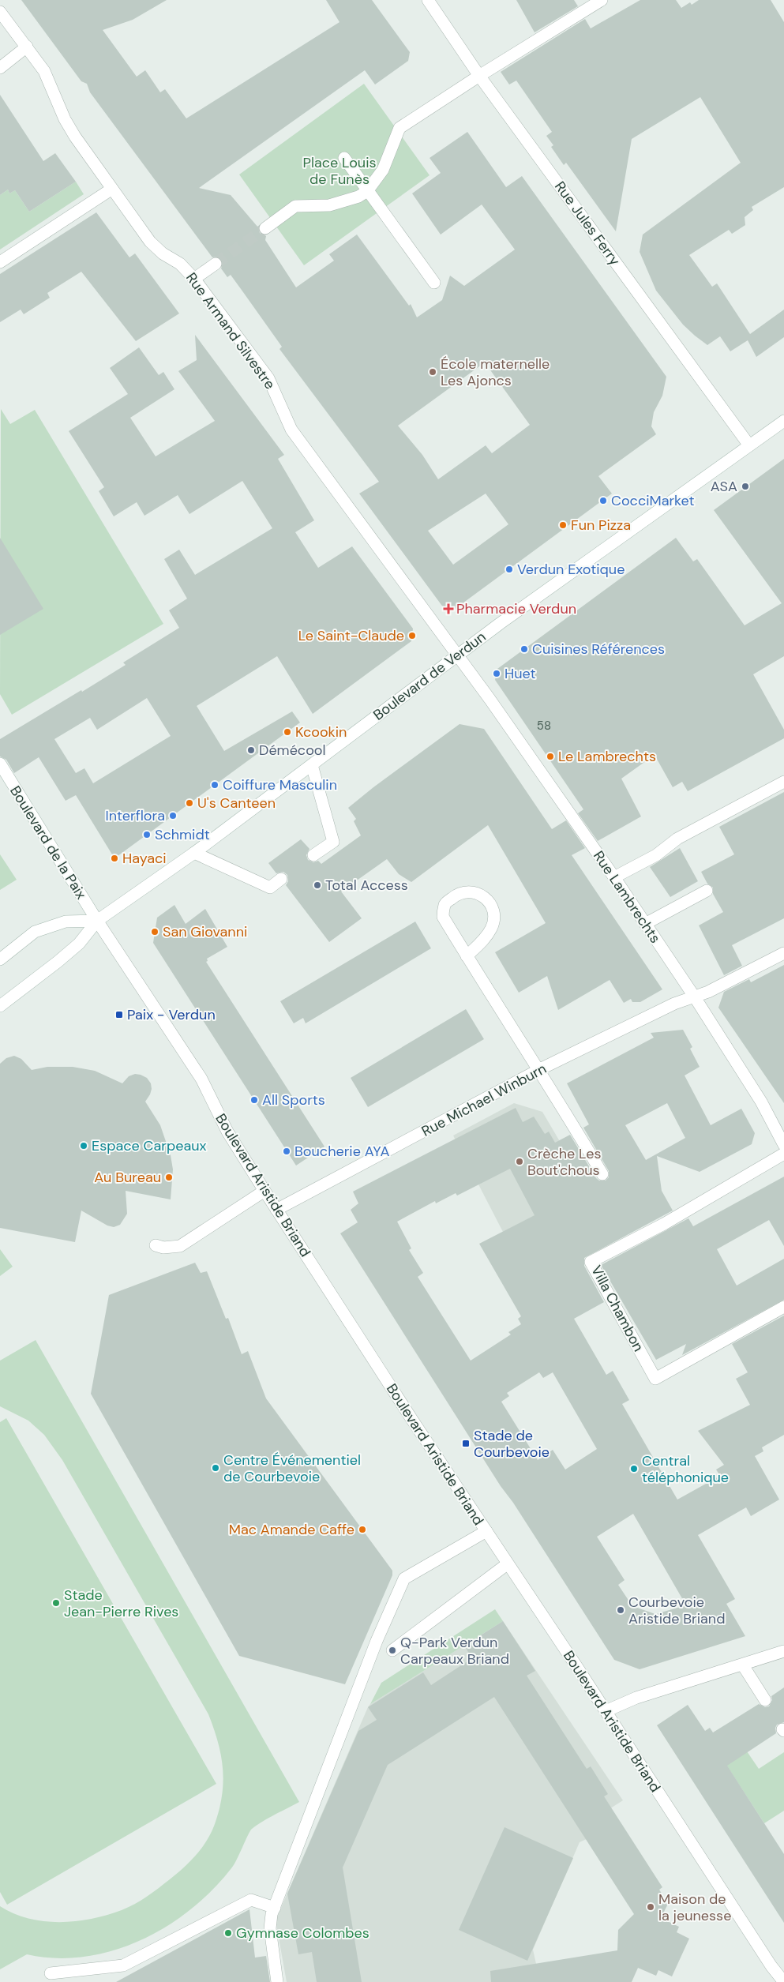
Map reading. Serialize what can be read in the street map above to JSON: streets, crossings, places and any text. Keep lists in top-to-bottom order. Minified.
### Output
{"streets":{"street":["Rue Jules Ferry","Rue Armand Silvestre","Boulevard de Verdun","Boulevard de la Paix","Rue Lambrechts","Rue Michael Winburn","Boulevard Aristide Briand","Villa Chambon"]},"crossings":[["Rue Jules Ferry","Boulevard de Verdun"],["Rue Armand Silvestre","Boulevard de Verdun"],["Rue Armand Silvestre","Rue Lambrechts"],["Boulevard de Verdun","Boulevard de la Paix"],["Boulevard de Verdun","Rue Lambrechts"],["Boulevard de Verdun","Boulevard Aristide Briand"],["Boulevard de la Paix","Boulevard Aristide Briand"],["Rue Lambrechts","Rue Michael Winburn"],["Rue Michael Winburn","Boulevard Aristide Briand"]],"parks":["Place Louis de Funès"],"places":{"other":["École maternelle Les Ajoncs","ASA","CocciMarket","Fun Pizza","Verdun Exotique","Le Saint-Claude","Cuisines Références","Huet","Kcookin","Démécool","Le Lambrechts","Coiffure Masculin","U's Canteen","Interflora","Schmidt","Hayaci","Total Access","San Giovanni","All Sports","Espace Carpeaux","Boucherie AYA","Crèche Les Bout'chous","Au Bureau","Centre Événementiel de Courbevoie","Central téléphonique","Mac Amande Caffe","Stade Jean-Pierre Rives","Courbevoie Aristide Briand","Q-Park Verdun Carpeaux Briand","Maison de la jeunesse","Gymnase Colombes"],"health":["Pharmacie Verdun"],"transit":["Paix - Verdun","Stade de Courbevoie"]},"house_numbers":["58"]}
